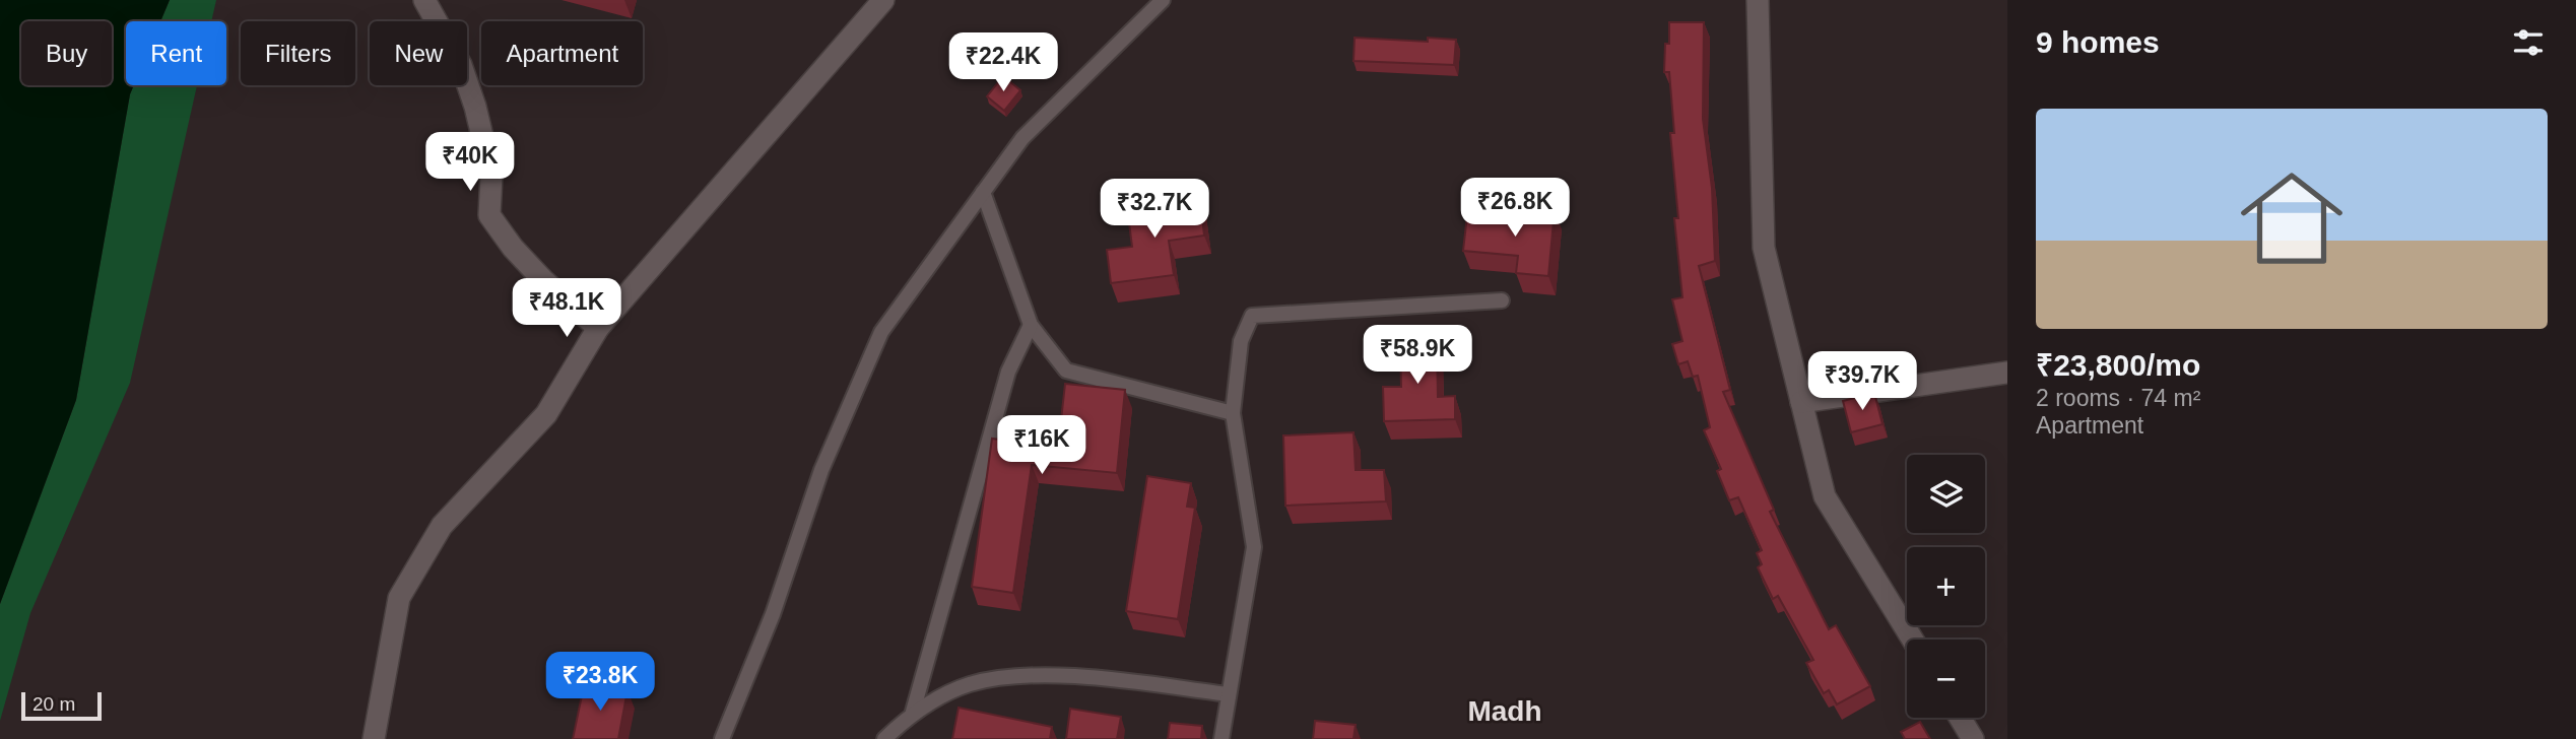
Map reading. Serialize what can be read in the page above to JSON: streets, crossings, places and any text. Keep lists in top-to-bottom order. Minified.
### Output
{"districts":["Madh"],"scale_bar":"20 m","page":{"heading":"9 homes","chip":["Buy","Rent","Filters","New","Apartment"],"price":["₹22.4K","₹40K","₹26.8K","₹32.7K","₹48.1K","₹58.9K","₹39.7K","₹16K","₹23.8K"],"list":[{"name":"₹23,800/mo","note":"2 rooms · 74 m² · Apartment"}],"map_buttons":["+","−"],"scale":"20 m"}}
